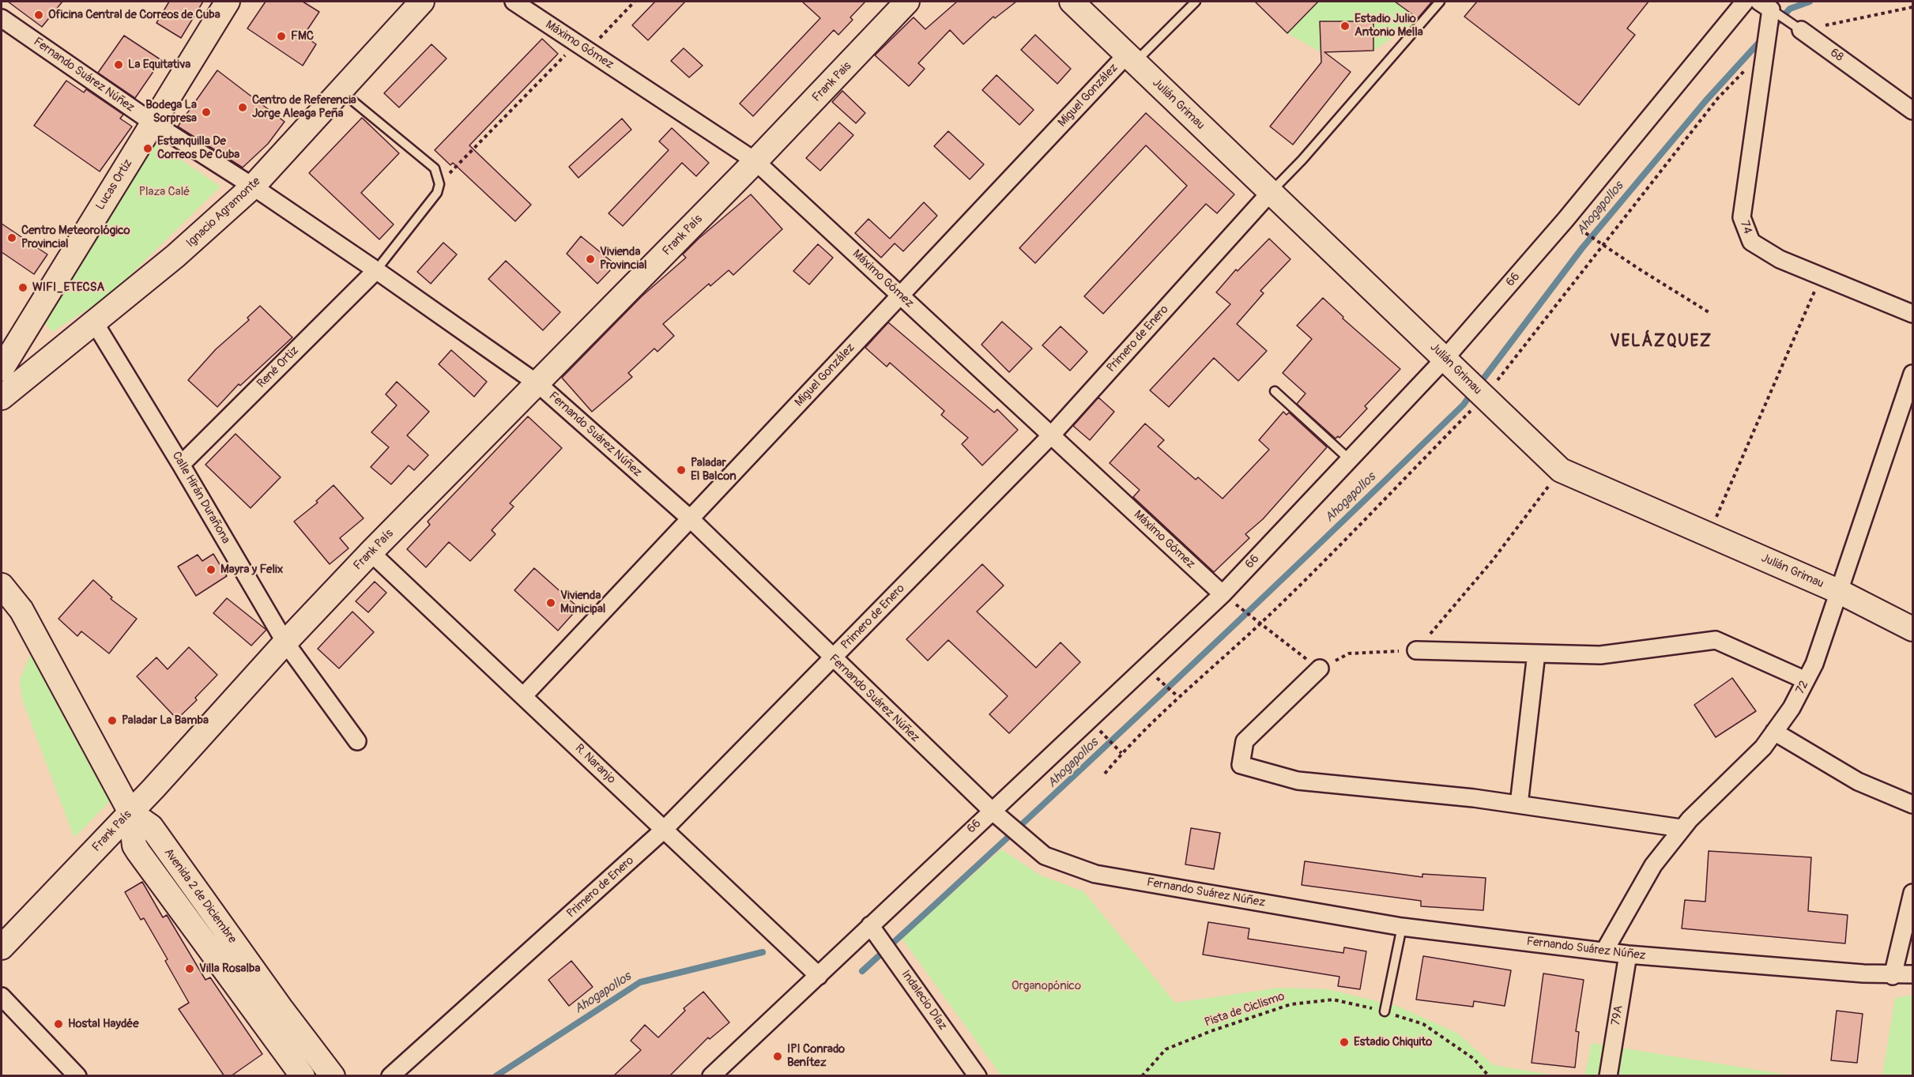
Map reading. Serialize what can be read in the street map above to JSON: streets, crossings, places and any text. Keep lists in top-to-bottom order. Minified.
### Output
{"streets":{"main road":["Frank Pais","Julián Grimau","Lucas Ortiz","Ignacio Agramonte","Frank País","Avenida 2 de Diciembre"],"street":["Máximo Gómez","68","Fernando Suárez Núñez","Miguel González","74","66","Primero de Enero","René Ortiz","Calle Hirán Durañona","72","R. Naranjo","Indalecio Díaz","79A"],"path":["Pista de Ciclismo"]},"crossings":[["Máximo Gómez","Frank Pais"],["Máximo Gómez","Miguel González"],["Máximo Gómez","Frank País"],["Máximo Gómez","66"],["Máximo Gómez","Primero de Enero"],["68","74"],["Fernando Suárez Núñez","Miguel González"],["Fernando Suárez Núñez","Lucas Ortiz"],["Fernando Suárez Núñez","Ignacio Agramonte"],["Fernando Suárez Núñez","Frank País"],["Fernando Suárez Núñez","66"],["Fernando Suárez Núñez","Primero de Enero"],["Fernando Suárez Núñez","René Ortiz"],["Fernando Suárez Núñez","72"],["Fernando Suárez Núñez","79A"],["Frank Pais","Frank País"],["Miguel González","Julián Grimau"],["Miguel González","R. Naranjo"],["Julián Grimau","66"],["Julián Grimau","Primero de Enero"],["Julián Grimau","72"],["Lucas Ortiz","Ignacio Agramonte"],["Ignacio Agramonte","Calle Hirán Durañona"],["Frank País","Calle Hirán Durañona"],["Frank País","R. Naranjo"],["Frank País","Avenida 2 de Diciembre"],["66","R. Naranjo"],["66","Indalecio Díaz"],["Primero de Enero","R. Naranjo"],["René Ortiz","Calle Hirán Durañona"]],"districts":["VELÁZQUEZ"],"water":["Ahogapollos"],"parks":["Plaza Calé","Organopónico"],"places":["Oficina Central de Correos de Cuba","Estadio Julio Antonio Mella","FMC","La Equitativa","Centro de Referencia Jorge Aleaga Peña","Bodega La Sorpresa","Estanquilla De Correos De Cuba","Centro Meteorológico Provincial","Vivienda Provincial","WIFI_ETECSA","Paladar El Balcon","Mayra y Felix","Vivienda Municipal","Paladar La Bamba","Villa Rosalba","Hostal Haydée","Estadio Chiquito","IPI Conrado Benítez"]}
